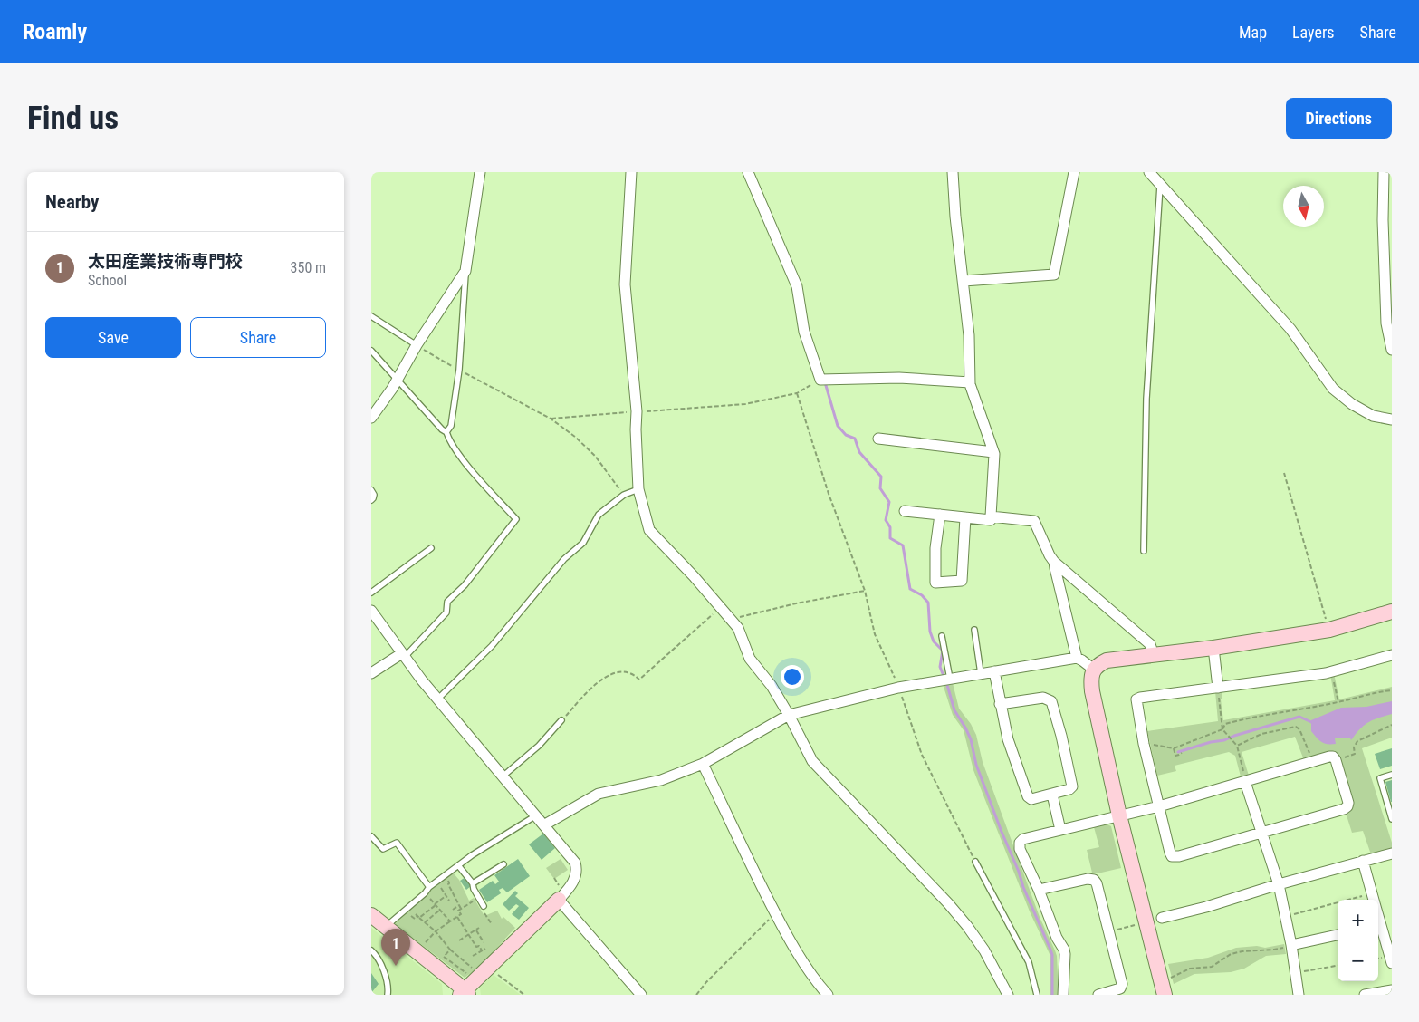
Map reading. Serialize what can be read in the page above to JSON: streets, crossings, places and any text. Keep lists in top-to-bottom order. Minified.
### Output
{"north":"bottom","page":{"header":"Roamly","nav":["Map","Layers","Share"],"buttons":["Directions",["Save","Share"]],"title":"Find us","heading":"Nearby","list":[{"mark":"1","name":"太田産業技術専門校","note":"School","value":"350 m"}],"map_buttons":["+","−"],"pins":"1"}}
